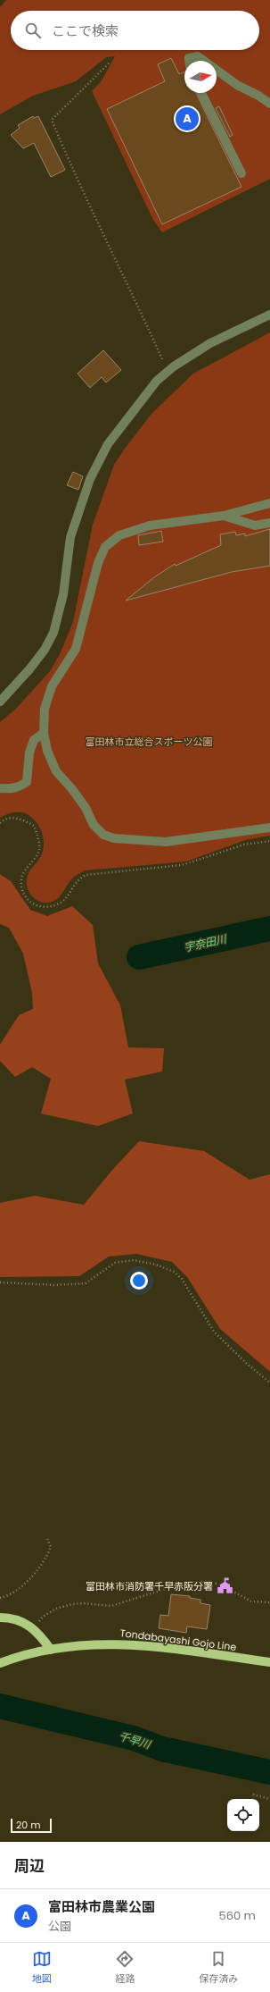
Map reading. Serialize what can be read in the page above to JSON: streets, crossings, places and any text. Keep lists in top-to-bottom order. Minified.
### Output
{"streets":{"main road":["Tondabayashi Gojo Line"]},"water":["宇奈田川","千早川"],"parks":["富田林市立総合スポーツ公園"],"places":{"public building":["富田林市消防署千早赤阪分署"]},"scale_bar":"20 m","north":"right","page":{"search":"ここで検索","pins":"A","scale":"20 m","heading":"周辺","list":[{"mark":"A","name":"富田林市農業公園","note":"公園","value":"560 m"}],"nav":["地図","経路","保存済み"]}}
